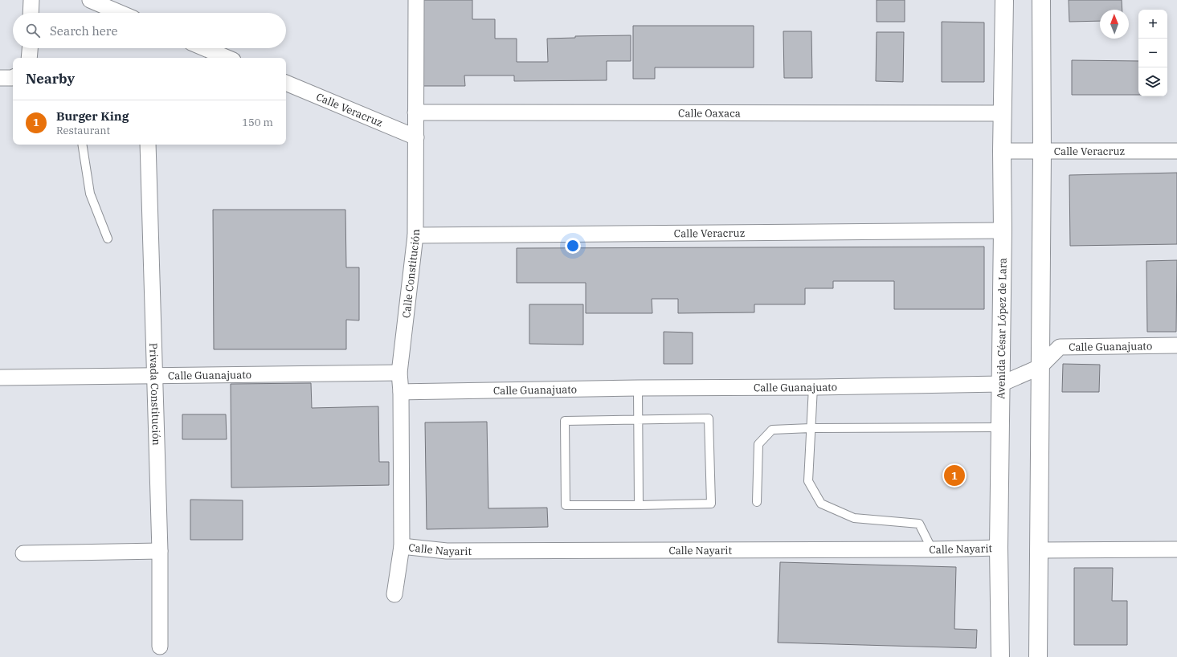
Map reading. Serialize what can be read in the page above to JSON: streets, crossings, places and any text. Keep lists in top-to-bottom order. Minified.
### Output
{"streets":{"main road":["Avenida César López de Lara"],"street":["Calle Veracruz","Calle Oaxaca","Calle Constitución","Calle Guanajuato","Privada Constitución","Calle Nayarit"]},"crossings":[["Calle Veracruz","Calle Constitución"],["Calle Veracruz","Avenida César López de Lara"],["Calle Oaxaca","Calle Constitución"],["Calle Oaxaca","Avenida César López de Lara"],["Calle Constitución","Calle Guanajuato"],["Calle Constitución","Calle Nayarit"],["Avenida César López de Lara","Calle Guanajuato"],["Avenida César López de Lara","Calle Nayarit"],["Calle Guanajuato","Privada Constitución"]],"north":"top","page":{"map_buttons":["+","−"],"search":"Search here","heading":"Nearby","list":[{"mark":"1","name":"Burger King","note":"Restaurant","value":"150 m"}],"pins":"1"}}
